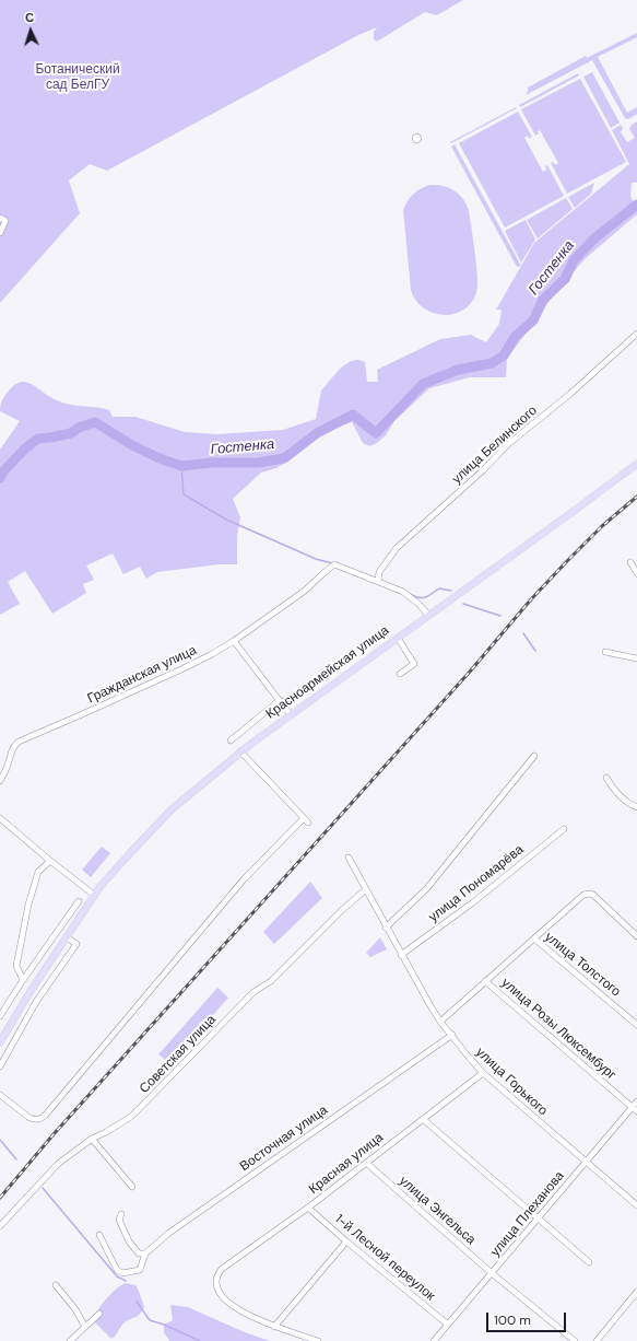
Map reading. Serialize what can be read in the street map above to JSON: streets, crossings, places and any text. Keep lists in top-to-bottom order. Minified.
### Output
{"streets":{"main road":["Красноармейская улица"],"street":["улица Белинского","Гражданская улица","улица Пономарёва","улица Толстого","улица Розы Люксембург","Советская улица","улица Горького","Восточная улица","Красная улица","улица Энгельса","улица Плеханова","1-й Лесной переулок"]},"crossings":[["улица Белинского","Гражданская улица"],["улица Пономарёва","улица Горького"],["улица Розы Люксембург","улица Плеханова"],["Советская улица","улица Горького"],["улица Горького","Восточная улица"],["улица Горького","Красная улица"],["улица Горького","улица Плеханова"],["Красная улица","улица Энгельса"],["Красная улица","1-й Лесной переулок"],["улица Энгельса","улица Плеханова"],["улица Плеханова","1-й Лесной переулок"]],"water":["Гостенка"],"parks":["Ботанический сад БелГУ"],"scale_bar":"100 m","north":"top"}
